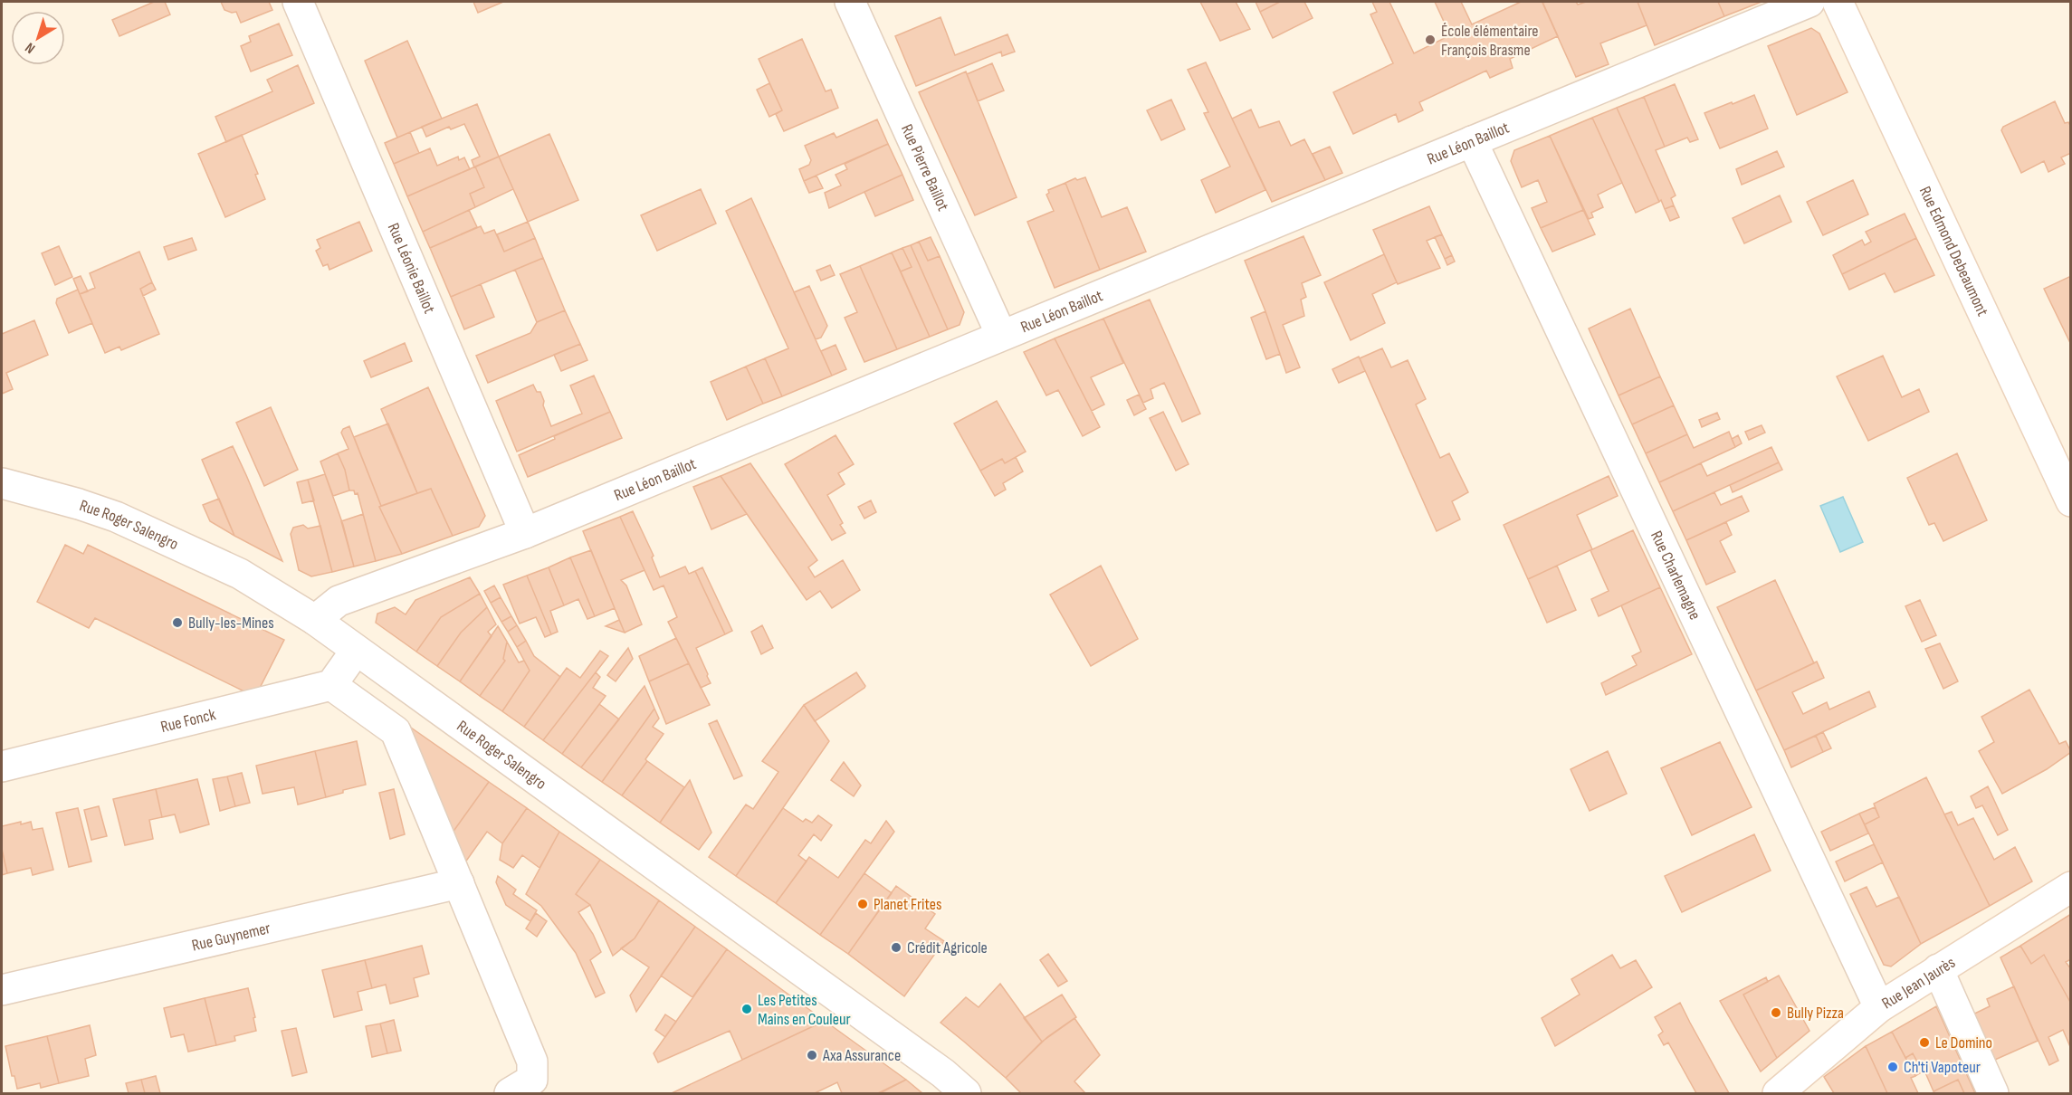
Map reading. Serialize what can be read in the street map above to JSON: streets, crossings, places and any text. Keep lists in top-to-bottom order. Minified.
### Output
{"streets":{"street":["Rue Léon Baillot","Rue Pierre Baillot","Rue Edmond Debeaumont","Rue Léonie Baillot","Rue Roger Salengro","Rue Charlemagne","Rue Fonck","Rue Guynemer","Rue Jean Jaurès"]},"crossings":[["Rue Léon Baillot","Rue Pierre Baillot"],["Rue Léon Baillot","Rue Léonie Baillot"],["Rue Léon Baillot","Rue Roger Salengro"],["Rue Léon Baillot","Rue Charlemagne"],["Rue Charlemagne","Rue Jean Jaurès"]],"places":["École élémentaire François Brasme","Bully-les-Mines","Planet Frites","Crédit Agricole","Les Petites Mains en Couleur","Bully Pizza","Le Domino","Axa Assurance","Ch'ti Vapoteur"],"north":"bottom left"}
